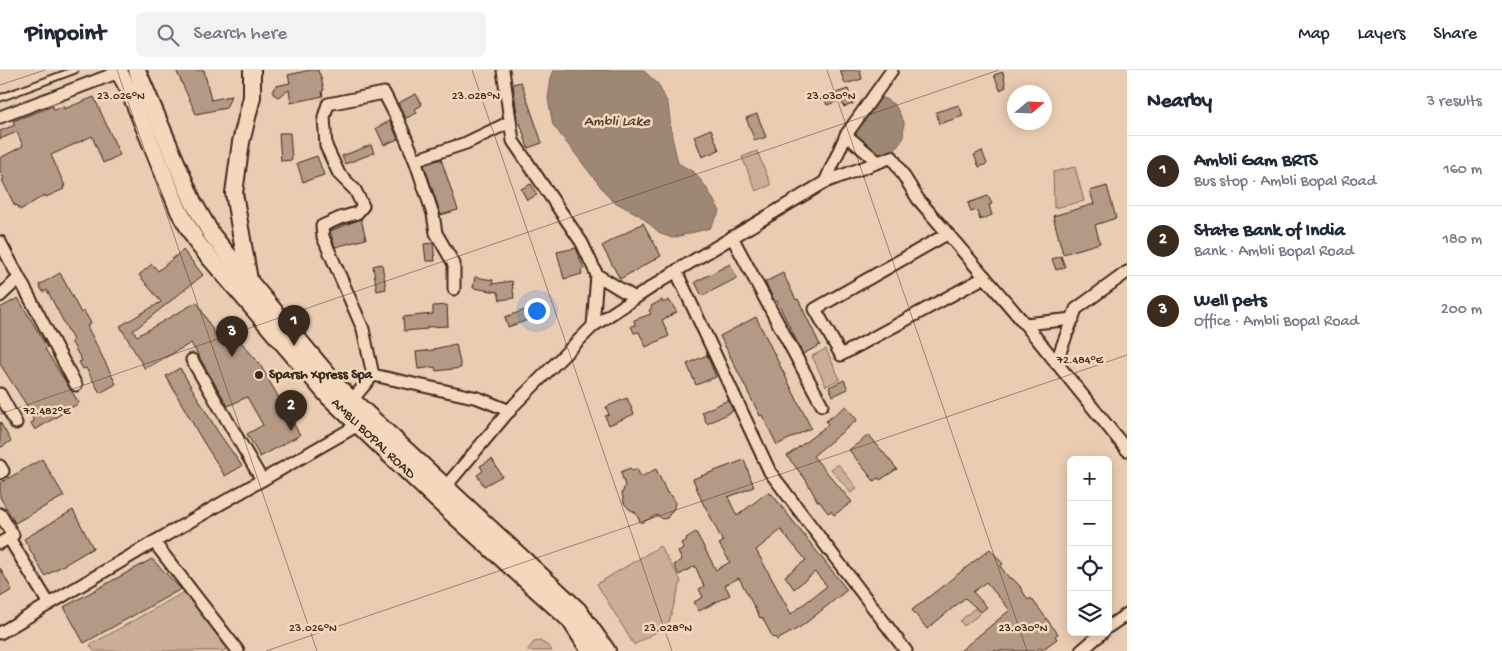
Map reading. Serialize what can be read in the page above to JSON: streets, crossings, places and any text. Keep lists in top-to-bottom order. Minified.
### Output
{"streets":{"street":["AMBLI BOPAL ROAD"]},"water":["Ambli Lake"],"places":["Sparsh Xpress Spa"],"north":"right","page":{"header":"Pinpoint","search":"Search here","nav":["Map","Layers","Share"],"heading":["Nearby","3 results"],"list":[{"mark":"1","name":"Ambli Gam BRTS","note":"Bus stop · Ambli Bopal Road","value":"160 m"},{"mark":"2","name":"State Bank of India","note":"Bank · Ambli Bopal Road","value":"180 m"},{"mark":"3","name":"Well pets","note":"Office · Ambli Bopal Road","value":"200 m"}],"pins":["1","3","2"],"map_buttons":["+","−"]},"coordinates":["23.026°N","23.028°N","23.030°N","72.484°E","72.482°E"]}
